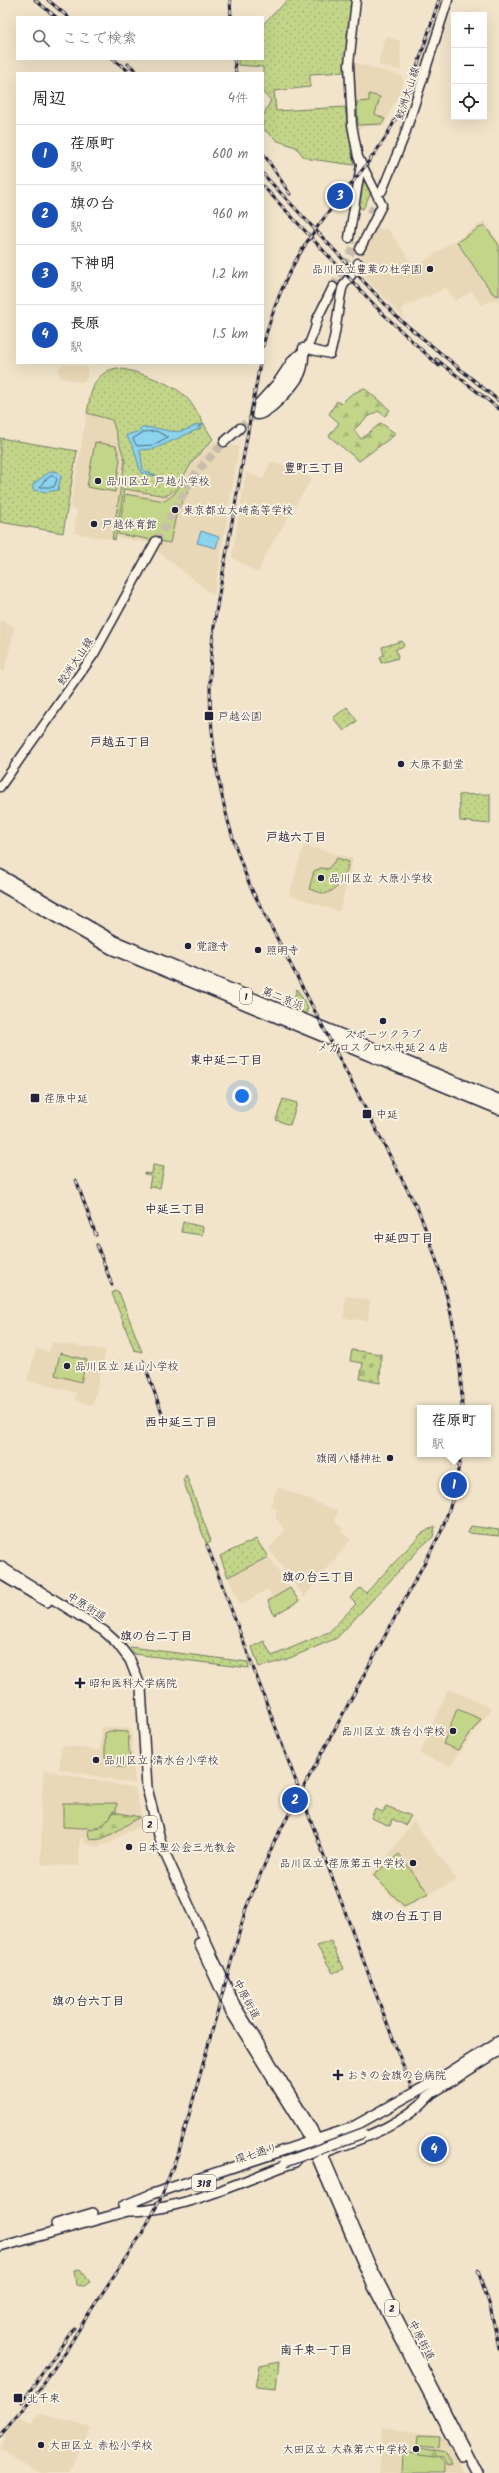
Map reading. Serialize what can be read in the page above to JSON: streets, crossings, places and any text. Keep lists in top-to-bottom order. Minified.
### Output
{"streets":{"highway":["1","第二京浜"],"main road":["鮫洲大山線","中原街道","2","環七通り","318"]},"districts":["豊町三丁目","戸越五丁目","戸越六丁目","東中延二丁目","中延三丁目","中延四丁目","西中延三丁目","旗の台三丁目","旗の台二丁目","旗の台五丁目","旗の台六丁目","南千束一丁目"],"places":{"other":["品川区立豊葉の杜学園","品川区立 戸越小学校","東京都立大崎高等学校","戸越体育館","大原不動堂","品川区立 大原小学校","覚證寺","照明寺","スポーツクラブ メガロスクロス中延２４店","品川区立 延山小学校","旗岡八幡神社","品川区立 旗台小学校","品川区立 清水台小学校","日本聖公会三光教会","品川区立 荏原第五中学校","大田区立 赤松小学校","大田区立 大森第六中学校"],"transit":["戸越公園","荏原中延","中延","北千束"],"health":["昭和医科大学病院","おきの会旗の台病院"]},"page":{"map_buttons":["+","−"],"search":"ここで検索","heading":["周辺","4件"],"list":[{"mark":"1","name":"荏原町","note":"駅","value":"600 m"},{"mark":"2","name":"旗の台","note":"駅","value":"960 m"},{"mark":"3","name":"下神明","note":"駅","value":"1.2 km"},{"mark":"4","name":"長原","note":"駅","value":"1.5 km"}],"pins":["3","1","2","4"],"popup":["荏原町","駅"]}}
